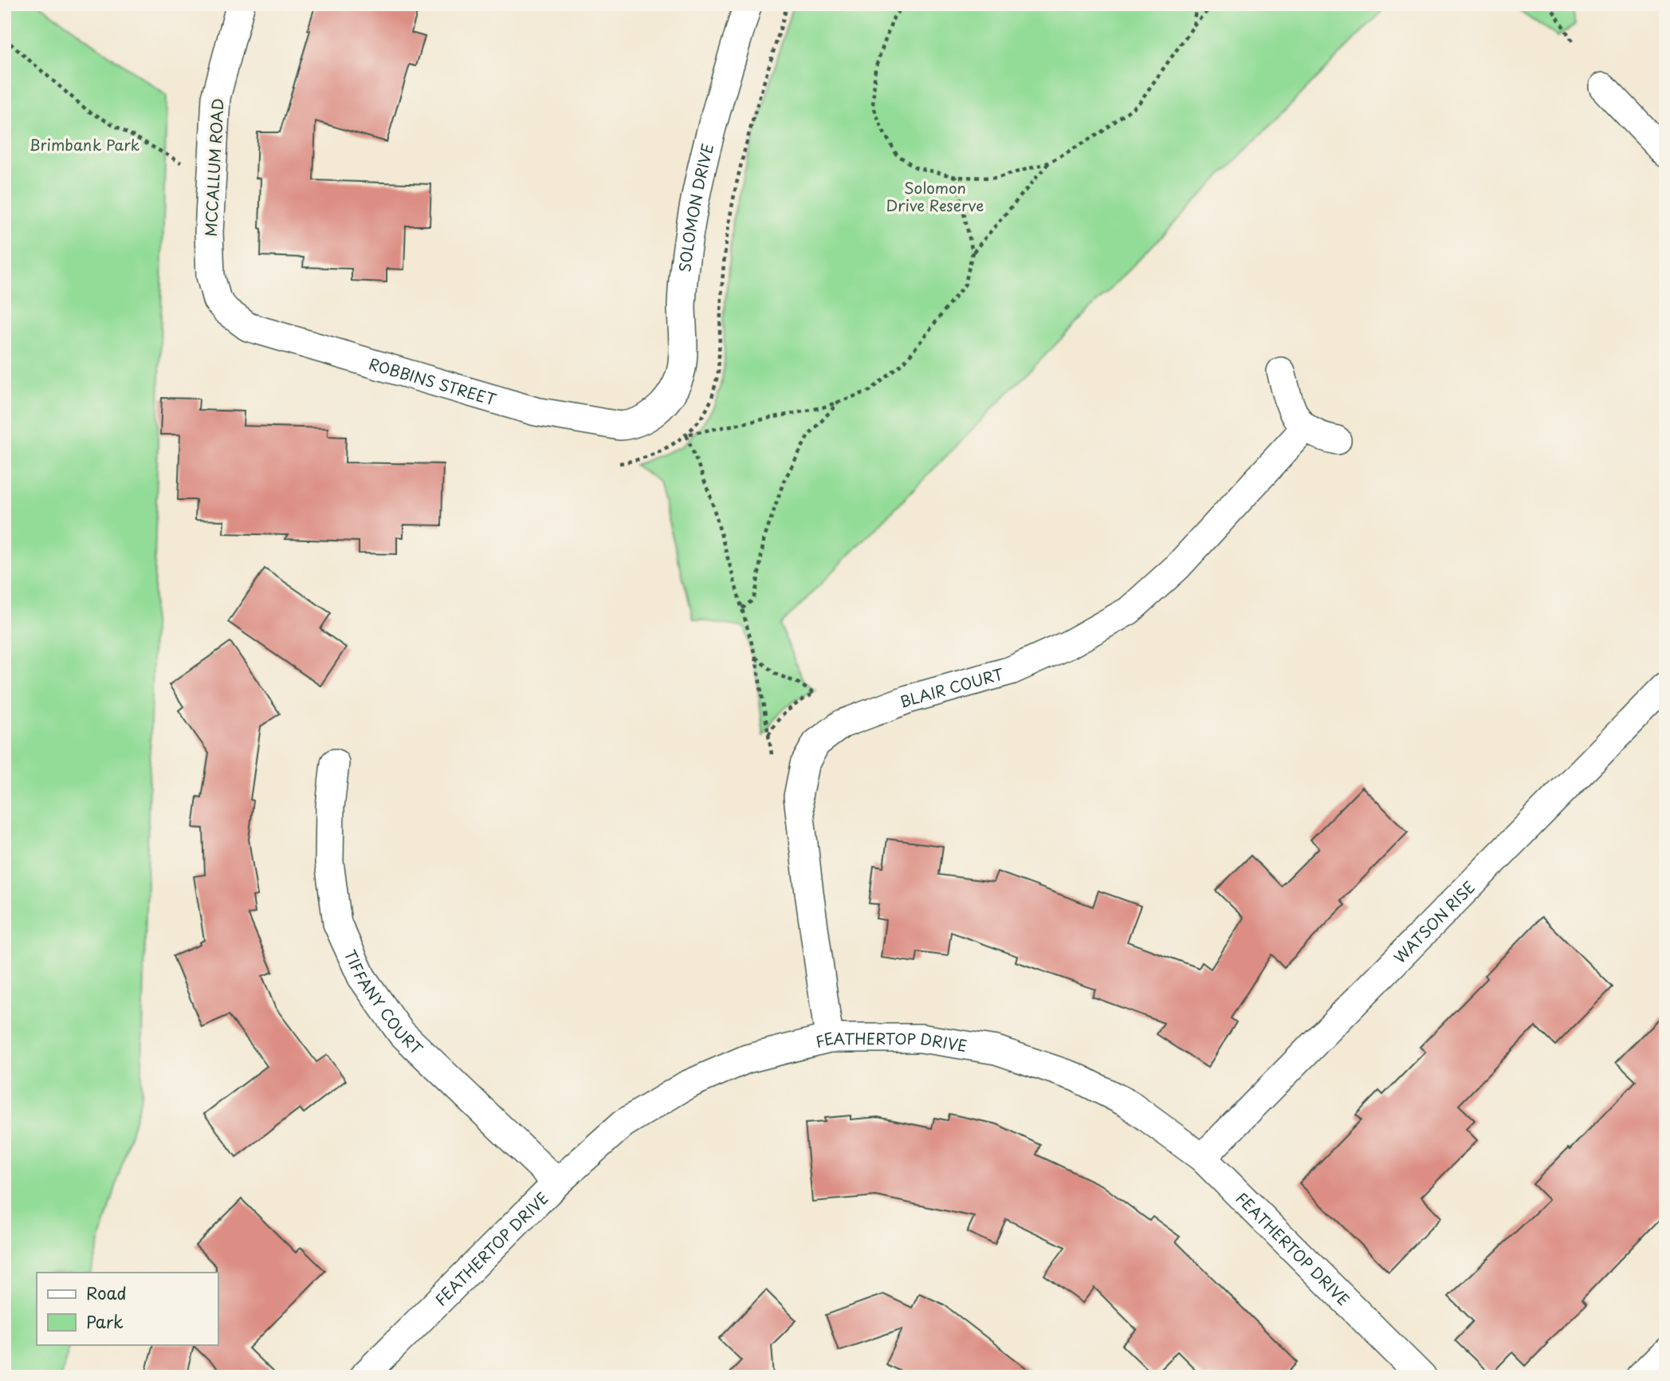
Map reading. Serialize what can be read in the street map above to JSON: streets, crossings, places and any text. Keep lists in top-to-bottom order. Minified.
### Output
{"streets":{"street":["MCCALLUM ROAD","SOLOMON DRIVE","ROBBINS STREET","BLAIR COURT","WATSON RISE","TIFFANY COURT","FEATHERTOP DRIVE"]},"crossings":[["MCCALLUM ROAD","ROBBINS STREET"],["SOLOMON DRIVE","ROBBINS STREET"],["BLAIR COURT","FEATHERTOP DRIVE"],["WATSON RISE","FEATHERTOP DRIVE"],["TIFFANY COURT","FEATHERTOP DRIVE"]],"parks":["Brimbank Park","Solomon Drive Reserve"],"legend":["Road","Park"]}
